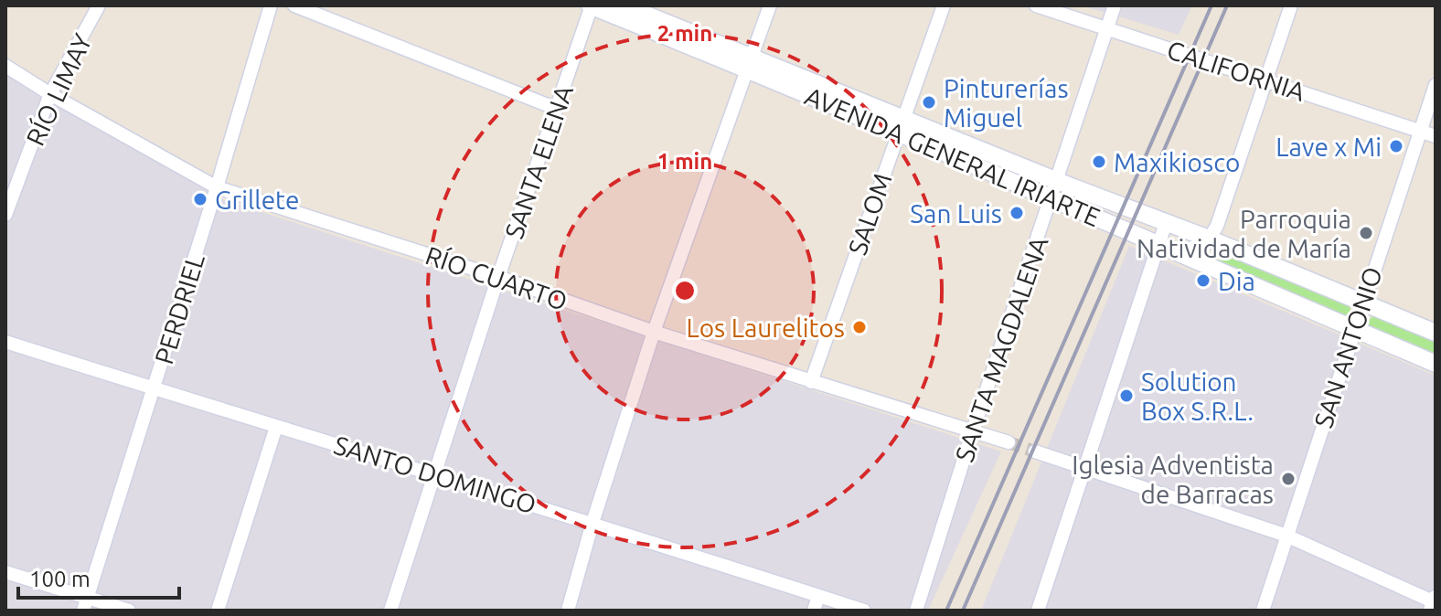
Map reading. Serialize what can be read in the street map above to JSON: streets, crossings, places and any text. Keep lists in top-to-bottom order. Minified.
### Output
{"streets":{"main road":["AVENIDA GENERAL IRIARTE"],"street":["CALIFORNIA","RÍO LIMAY","SANTA ELENA","SALOM","RÍO CUARTO","PERDRIEL","SAN ANTONIO","SANTA MAGDALENA","SANTO DOMINGO"]},"crossings":[["CALIFORNIA","SAN ANTONIO"],["CALIFORNIA","SANTA MAGDALENA"],["RÍO LIMAY","RÍO CUARTO"],["AVENIDA GENERAL IRIARTE","SANTA ELENA"],["AVENIDA GENERAL IRIARTE","SALOM"],["AVENIDA GENERAL IRIARTE","SAN ANTONIO"],["AVENIDA GENERAL IRIARTE","SANTA MAGDALENA"],["SANTA ELENA","RÍO CUARTO"],["SANTA ELENA","SANTO DOMINGO"],["SALOM","RÍO CUARTO"],["RÍO CUARTO","PERDRIEL"],["RÍO CUARTO","SANTA MAGDALENA"],["PERDRIEL","SANTO DOMINGO"]],"places":["Pinturerías Miguel","Lave x Mi","Maxikiosco","Grillete","San Luis","Parroquia Natividad de María","Dia","Los Laurelitos","Solution Box S.R.L.","Iglesia Adventista de Barracas"],"scale_bar":"100 m","rings":["2 min","1 min"]}
